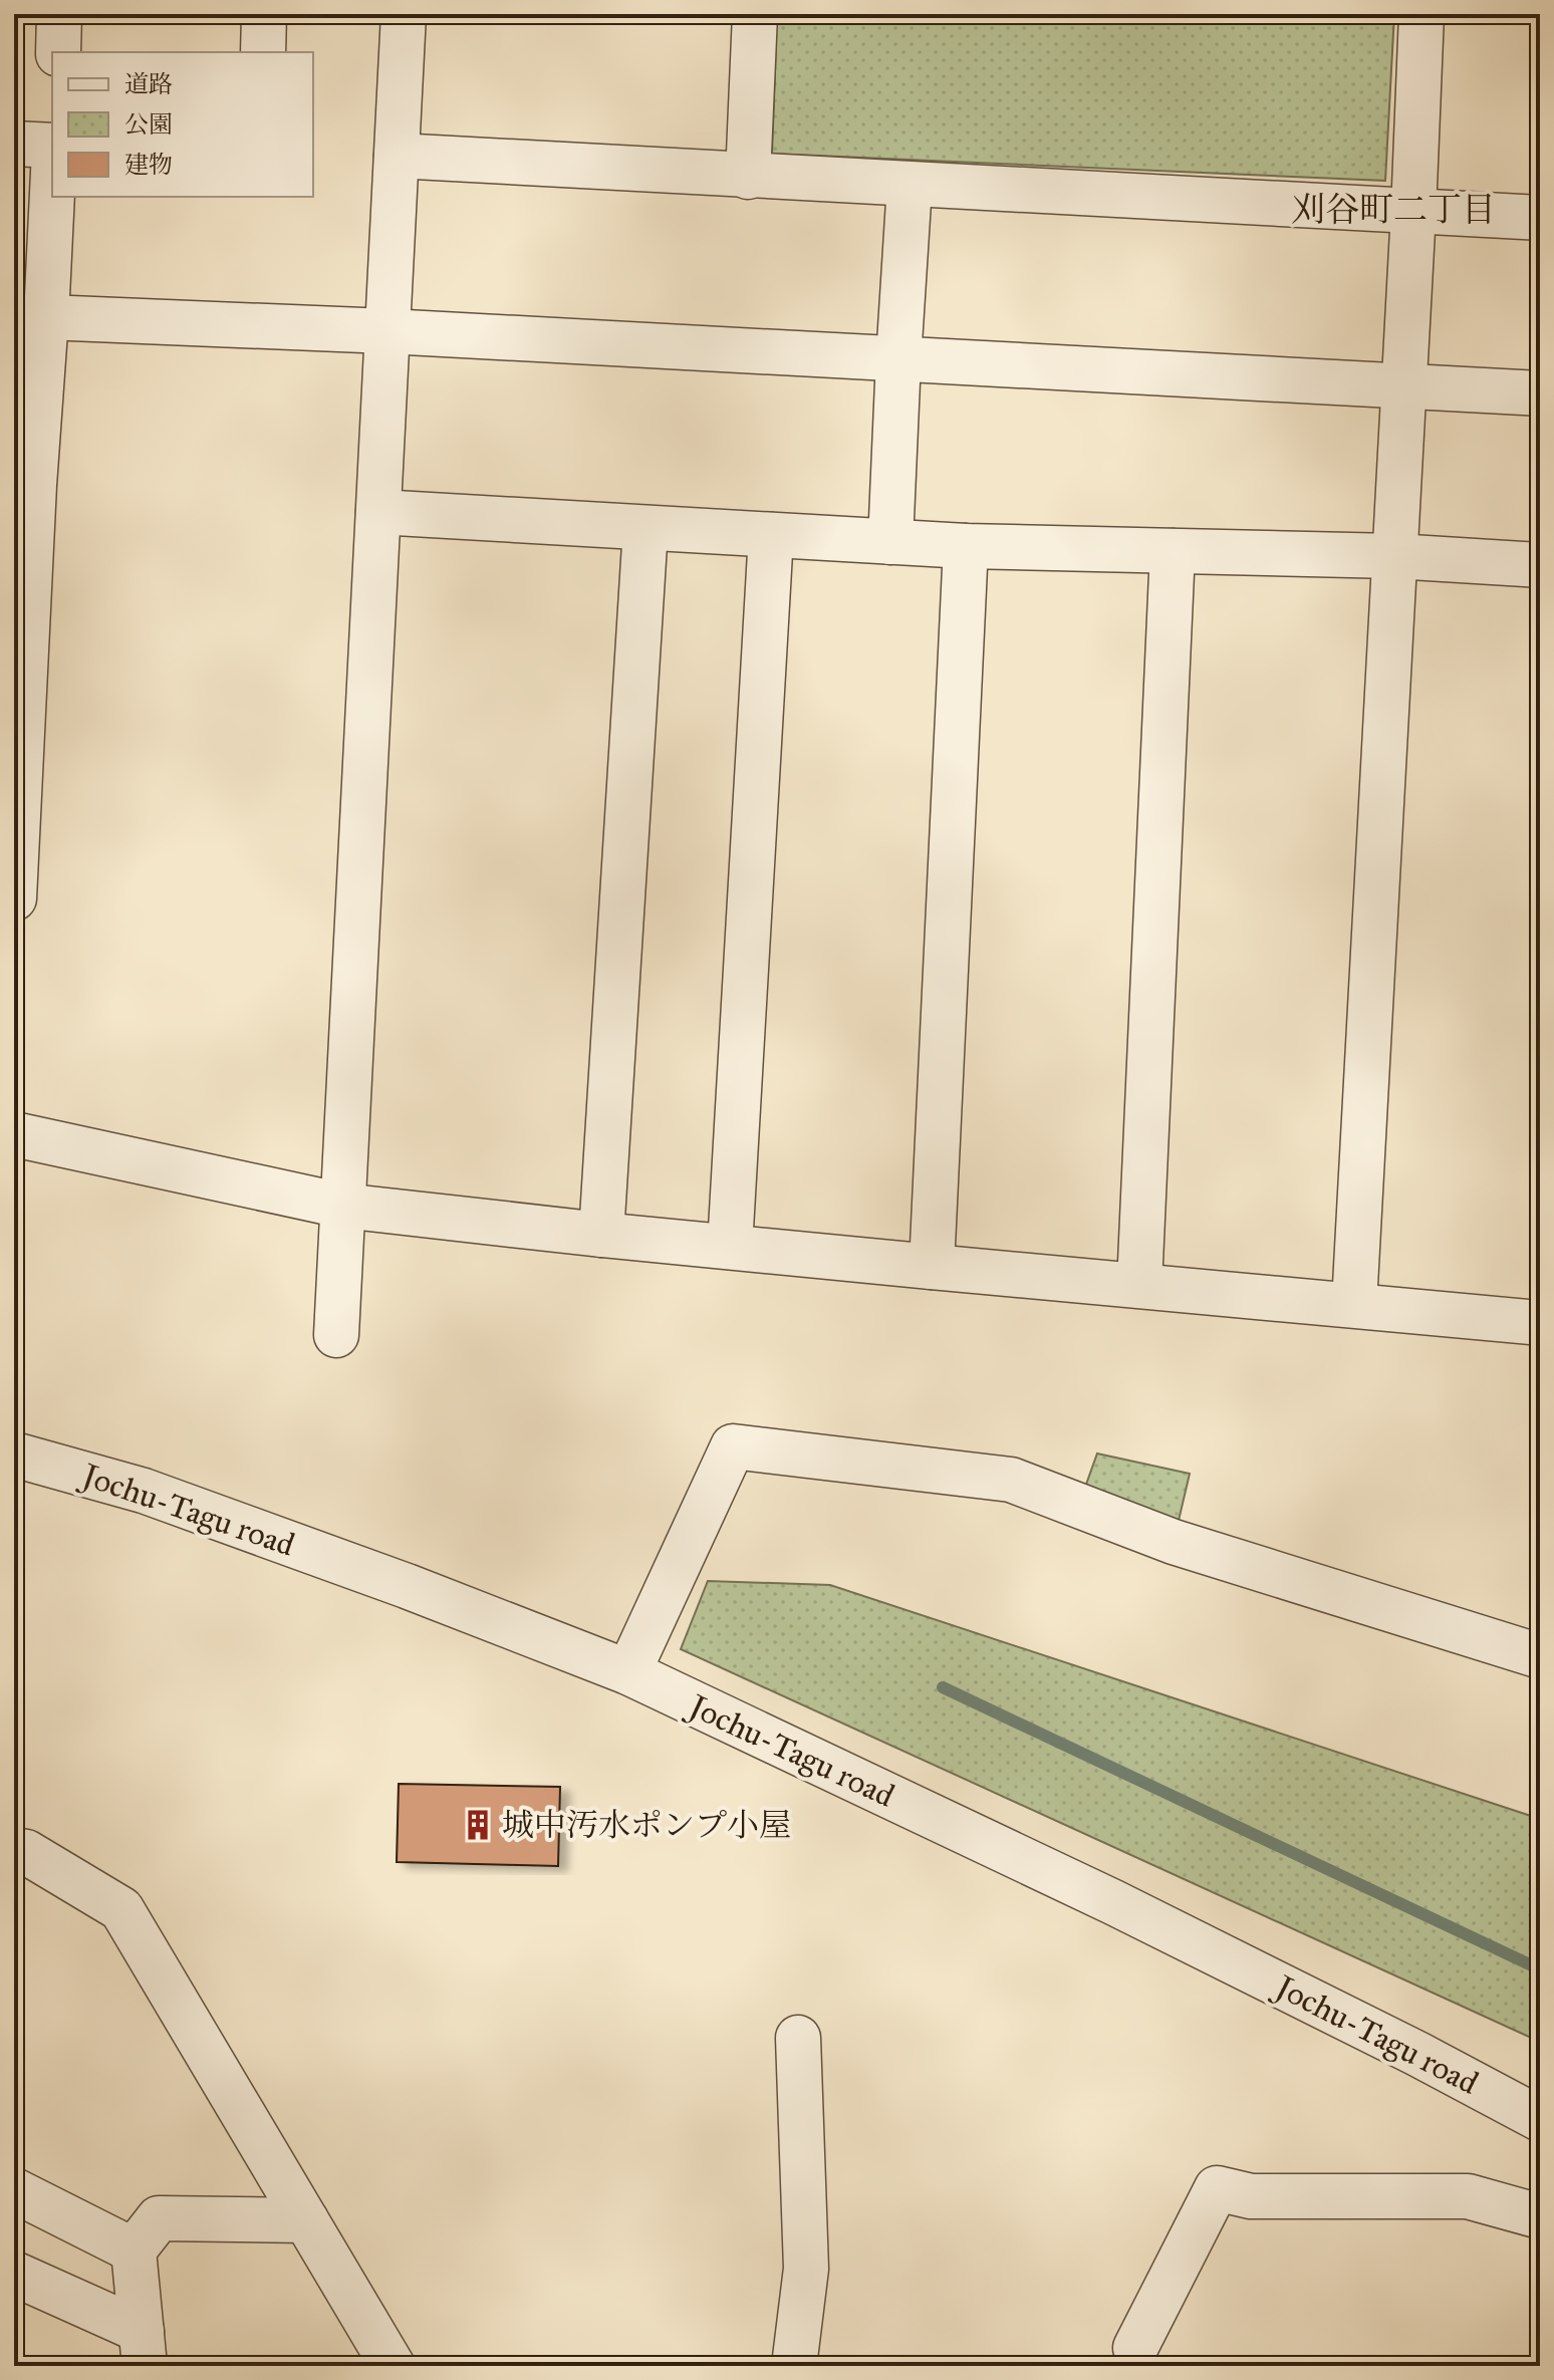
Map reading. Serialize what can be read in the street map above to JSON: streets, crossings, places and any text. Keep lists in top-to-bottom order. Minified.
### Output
{"streets":{"street":["Jochu-Tagu road"]},"districts":["刈谷町二丁目"],"places":{"building":["城中汚水ポンプ小屋"]},"legend":["道路","公園","建物"]}
